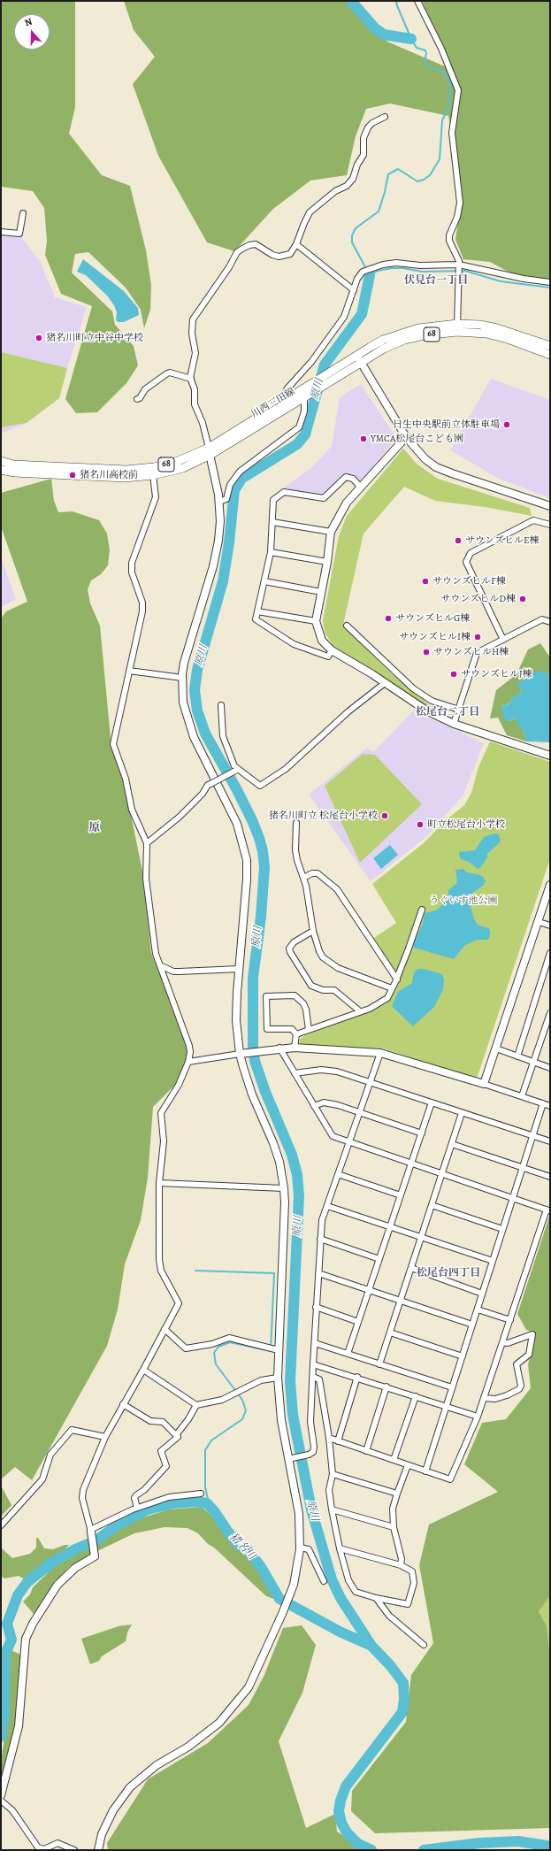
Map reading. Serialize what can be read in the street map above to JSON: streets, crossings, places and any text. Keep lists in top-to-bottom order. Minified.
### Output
{"streets":{"main road":["68","川西三田線"]},"districts":["伏見台一丁目","松尾台二丁目","原","松尾台四丁目"],"water":["原川","猪名川"],"parks":["うぐいす池公園"],"places":["猪名川町立中谷中学校","日生中央駅前立体駐車場","YMCA松尾台こども園","猪名川高校前","サウンズヒルE棟","サウンズヒルF棟","サウンズヒルD棟","サウンズヒルG棟","サウンズヒルI棟","サウンズヒルH棟","サウンズヒルJ棟","猪名川町立 松尾台小学校","町立松尾台小学校"],"north":"top"}
